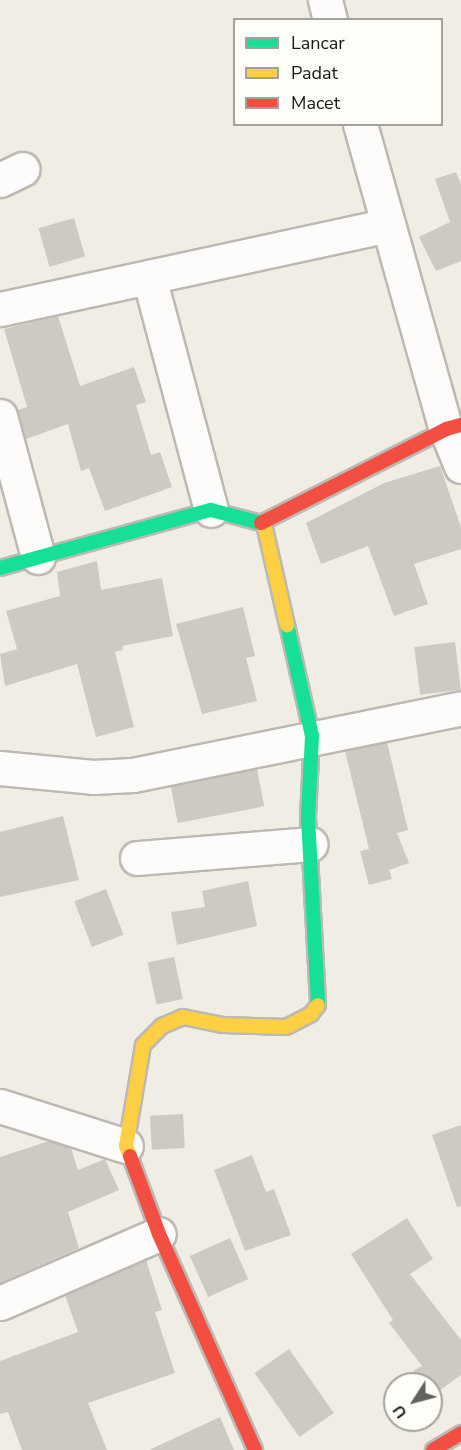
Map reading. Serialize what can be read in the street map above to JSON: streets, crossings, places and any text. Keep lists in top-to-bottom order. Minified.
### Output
{"legend":["Lancar","Padat","Macet"],"north":"bottom left"}
